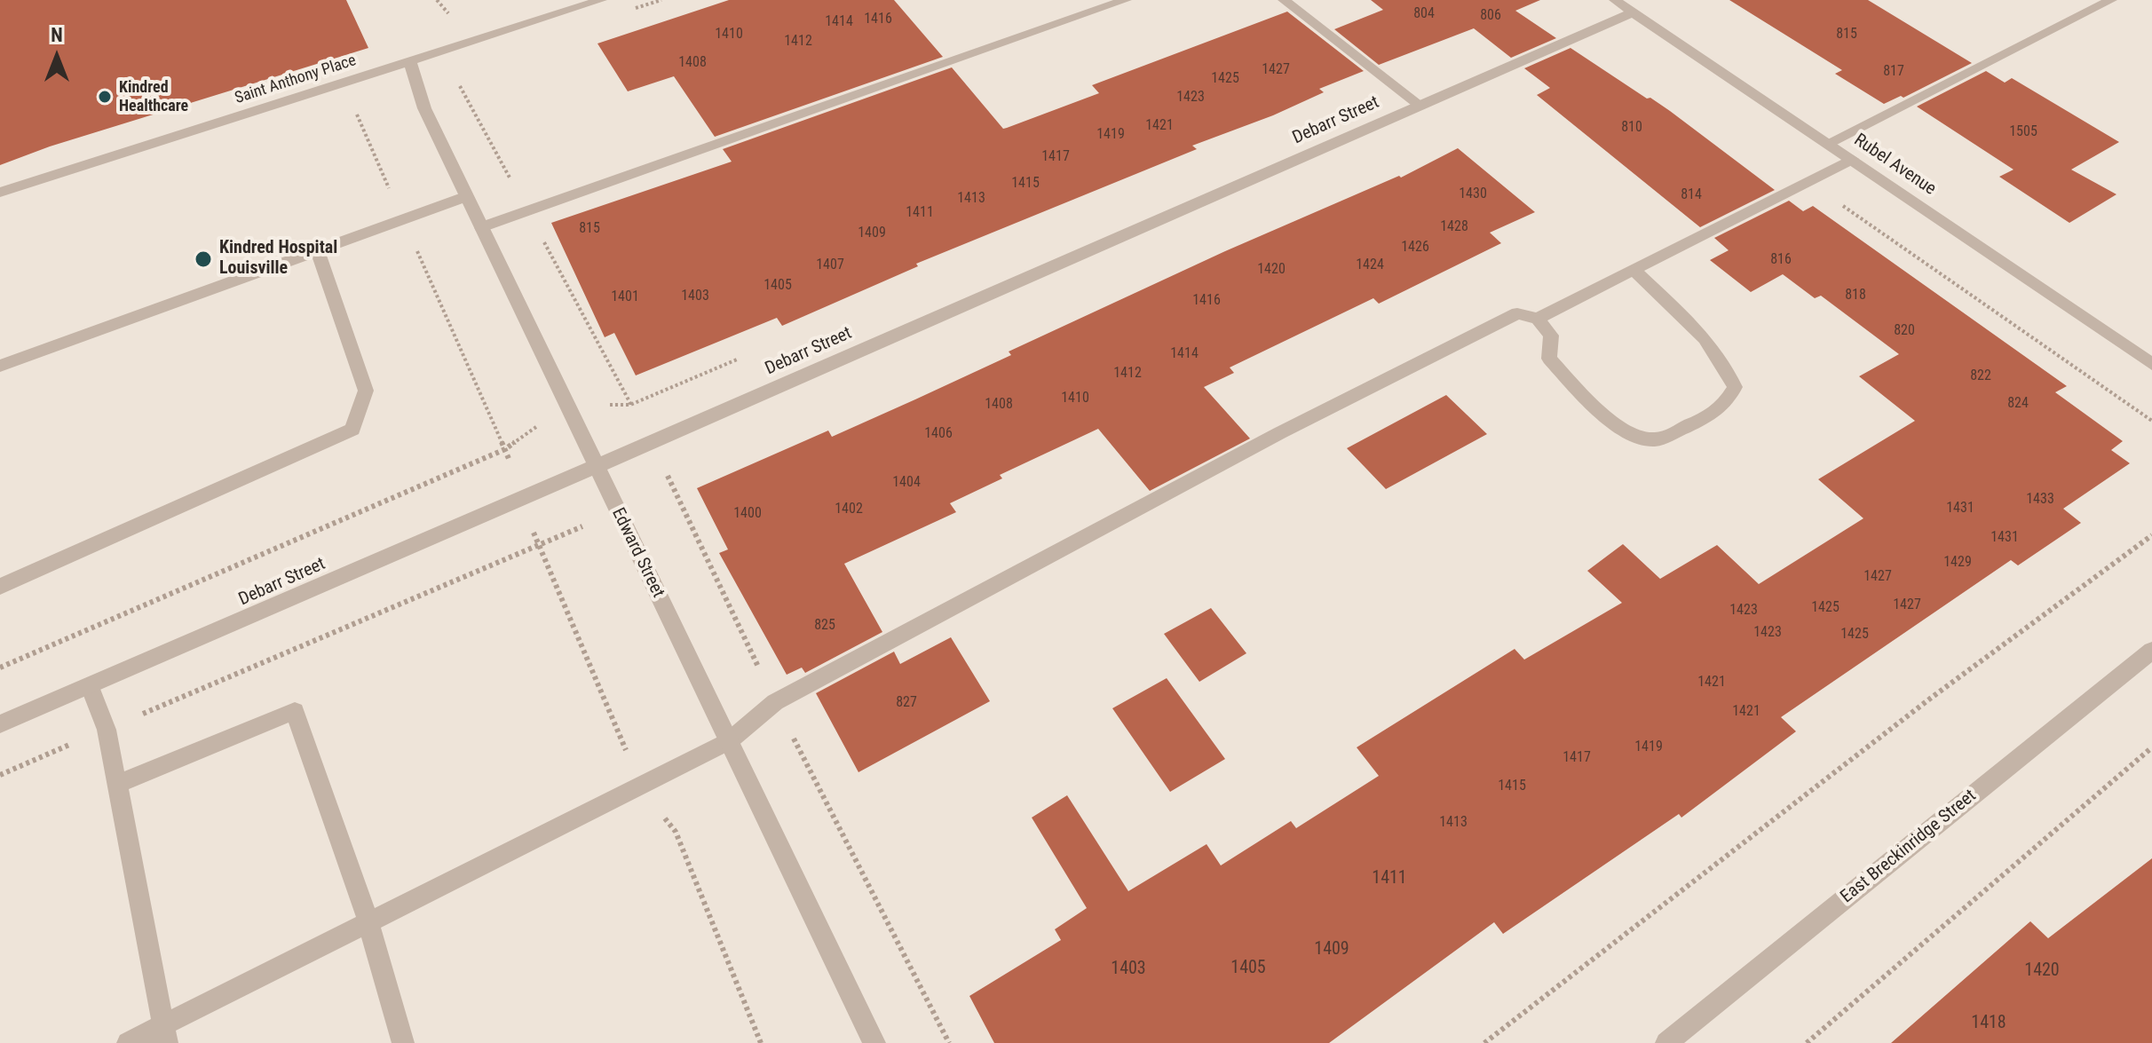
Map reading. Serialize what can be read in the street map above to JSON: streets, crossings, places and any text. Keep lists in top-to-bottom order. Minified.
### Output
{"streets":{"street":["Saint Anthony Place","Debarr Street","Rubel Avenue","Edward Street","East Breckinridge Street"]},"crossings":[["Saint Anthony Place","Edward Street"],["Debarr Street","Rubel Avenue"],["Debarr Street","Edward Street"]],"places":["Kindred Healthcare","Kindred Hospital Louisville"],"house_numbers":["804","806","1416","1414","1410","815","1412","1408","1427","817","1425","1423","1421","810","1505","1419","1417","1415","1430","814","1413","1411","1428","815","1409","1426","816","1407","1424","1420","1405","818","1403","1401","1416","820","1414","1412","822","1410","824","1408","1406","1404","1433","1431","1402","1400","1431","1429","1427","1427","1425","1423","825","1423","1425","1421","827","1421","1419","1417","1415","1413","1411","1409","1405","1403","1420","1418"],"north":"top"}
